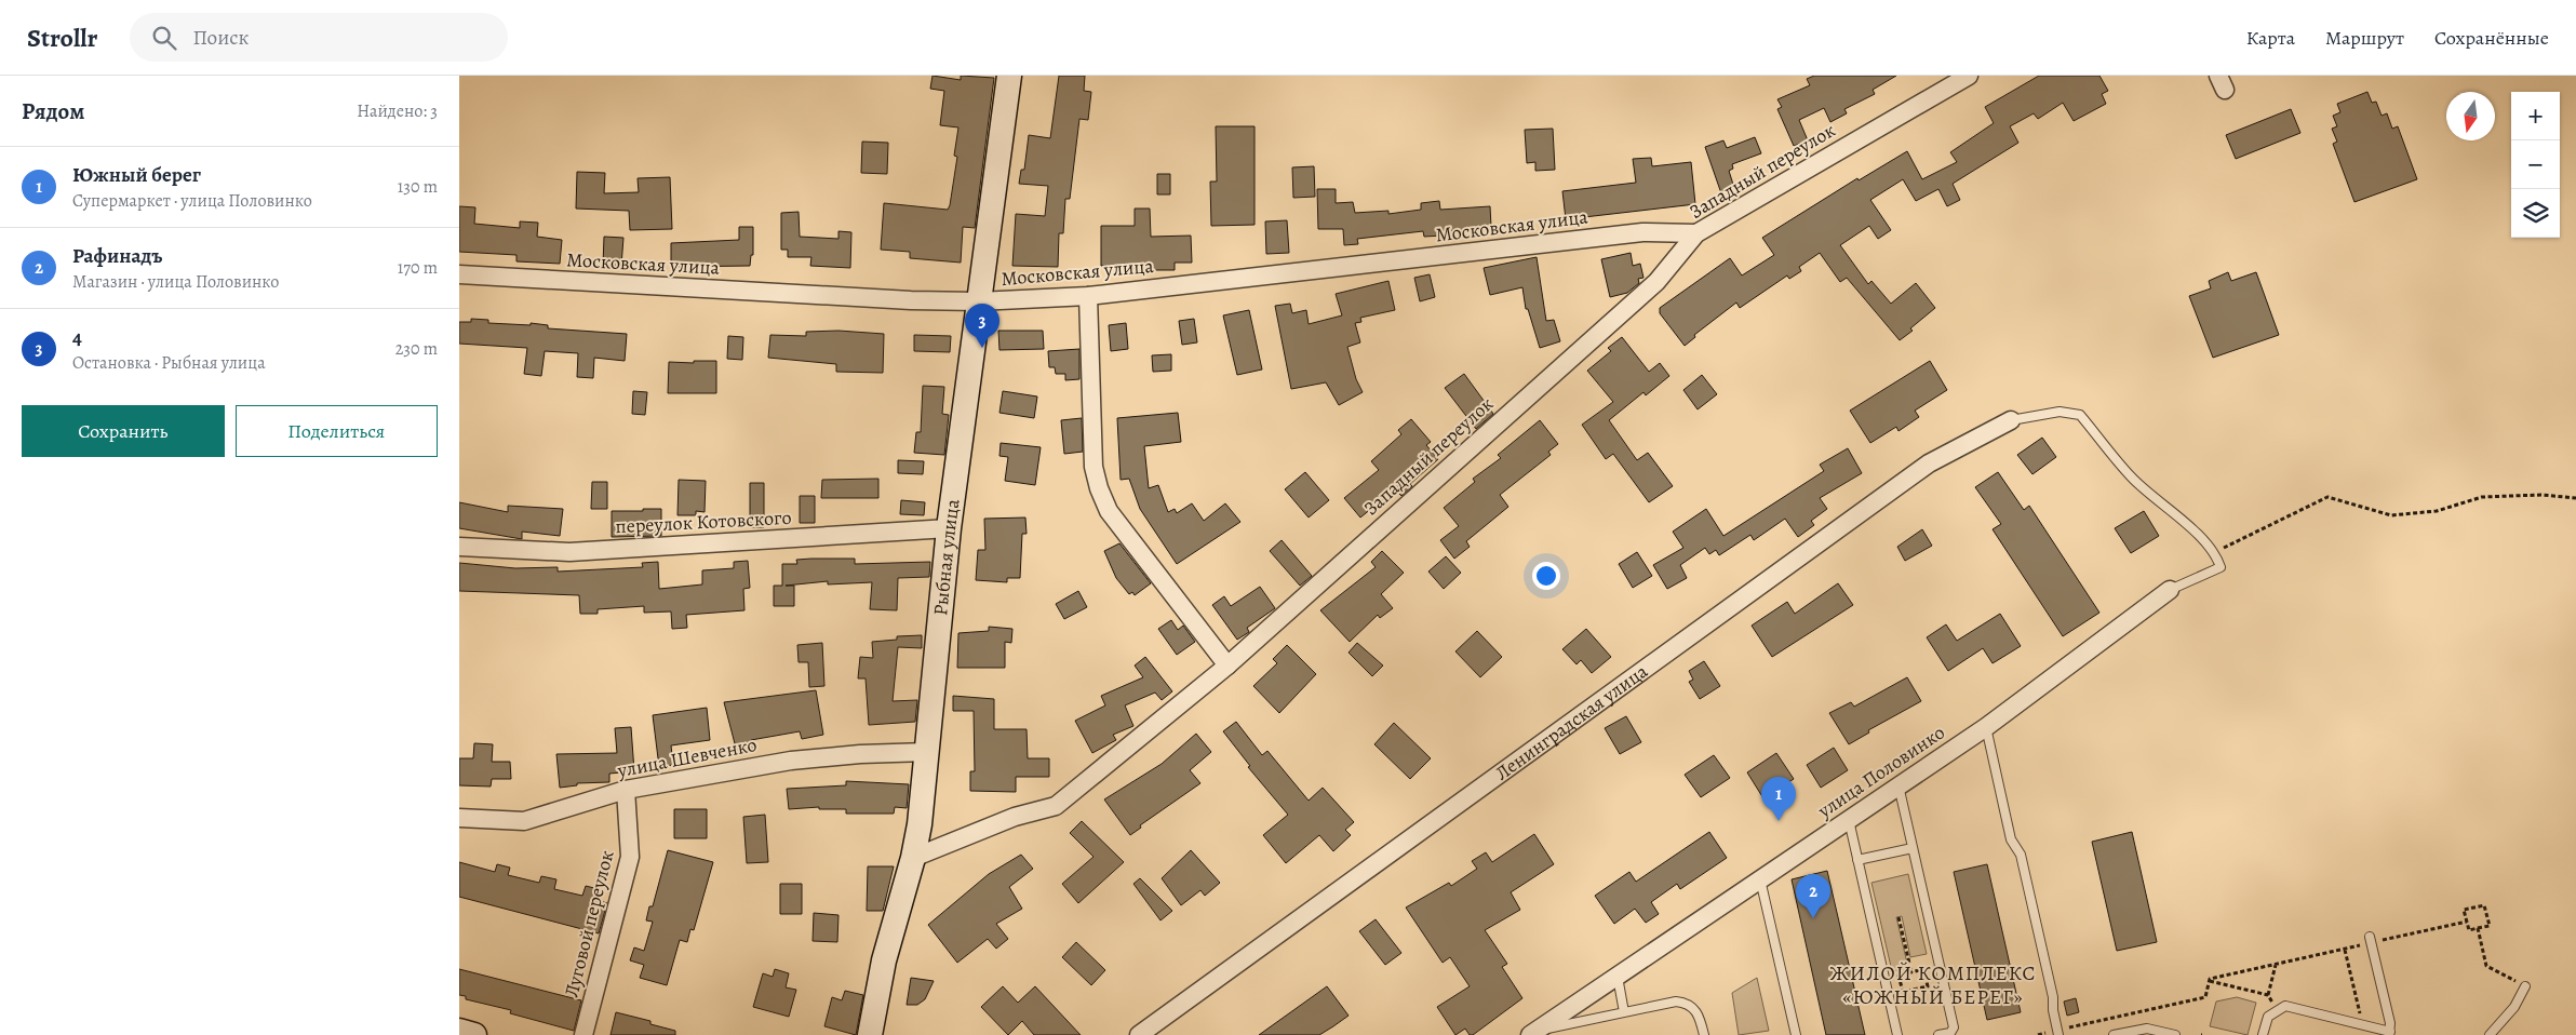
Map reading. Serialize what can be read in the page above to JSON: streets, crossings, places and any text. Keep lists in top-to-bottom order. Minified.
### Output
{"streets":{"street":["Западный переулок","Московская улица","переулок Котовского","Рыбная улица","Ленинградская улица","улица Шевченко","улица Половинко","Луговой переулок"]},"crossings":[["Западный переулок","Московская улица"],["Западный переулок","Рыбная улица"],["Московская улица","Рыбная улица"],["переулок Котовского","Рыбная улица"],["Рыбная улица","улица Шевченко"],["улица Шевченко","Луговой переулок"]],"districts":["ЖИЛОЙ КОМПЛЕКС «ЮЖНЫЙ БЕРЕГ»"],"north":"bottom","page":{"header":"Strollr","search":"Поиск","nav":["Карта","Маршрут","Сохранённые"],"heading":["Рядом","Найдено: 3"],"map_buttons":["+","−"],"list":[{"mark":"1","name":"Южный берег","note":"Супермаркет · улица Половинко","value":"130 m"},{"mark":"2","name":"Рафинадъ","note":"Магазин · улица Половинко","value":"170 m"},{"mark":"3","name":"4","note":"Остановка · Рыбная улица","value":"230 m"}],"pins":["3","1","2"],"buttons":["Сохранить","Поделиться"]}}
